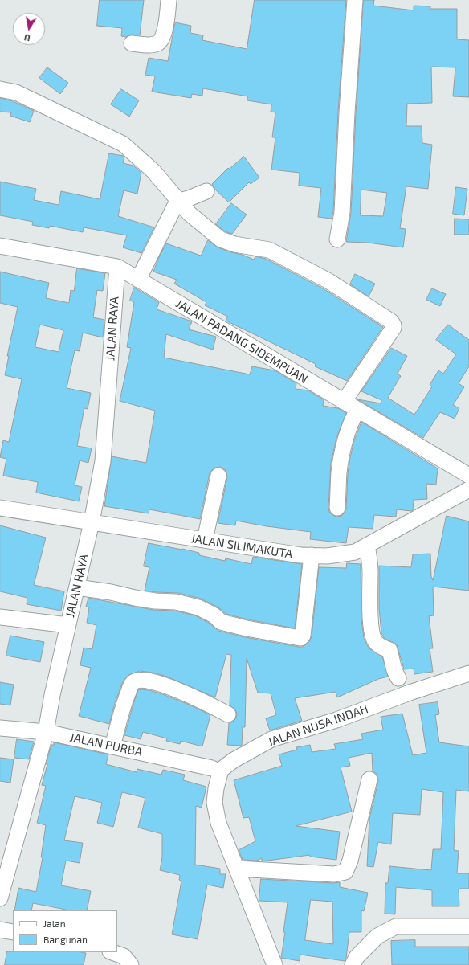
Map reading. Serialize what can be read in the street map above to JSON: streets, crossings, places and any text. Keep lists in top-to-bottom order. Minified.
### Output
{"streets":{"street":["JALAN RAYA","JALAN PADANG SIDEMPUAN","JALAN SILIMAKUTA","JALAN NUSA INDAH","JALAN PURBA"]},"crossings":[["JALAN RAYA","JALAN PADANG SIDEMPUAN"],["JALAN RAYA","JALAN SILIMAKUTA"],["JALAN RAYA","JALAN PURBA"]],"legend":["Jalan","Bangunan"],"north":"bottom"}
